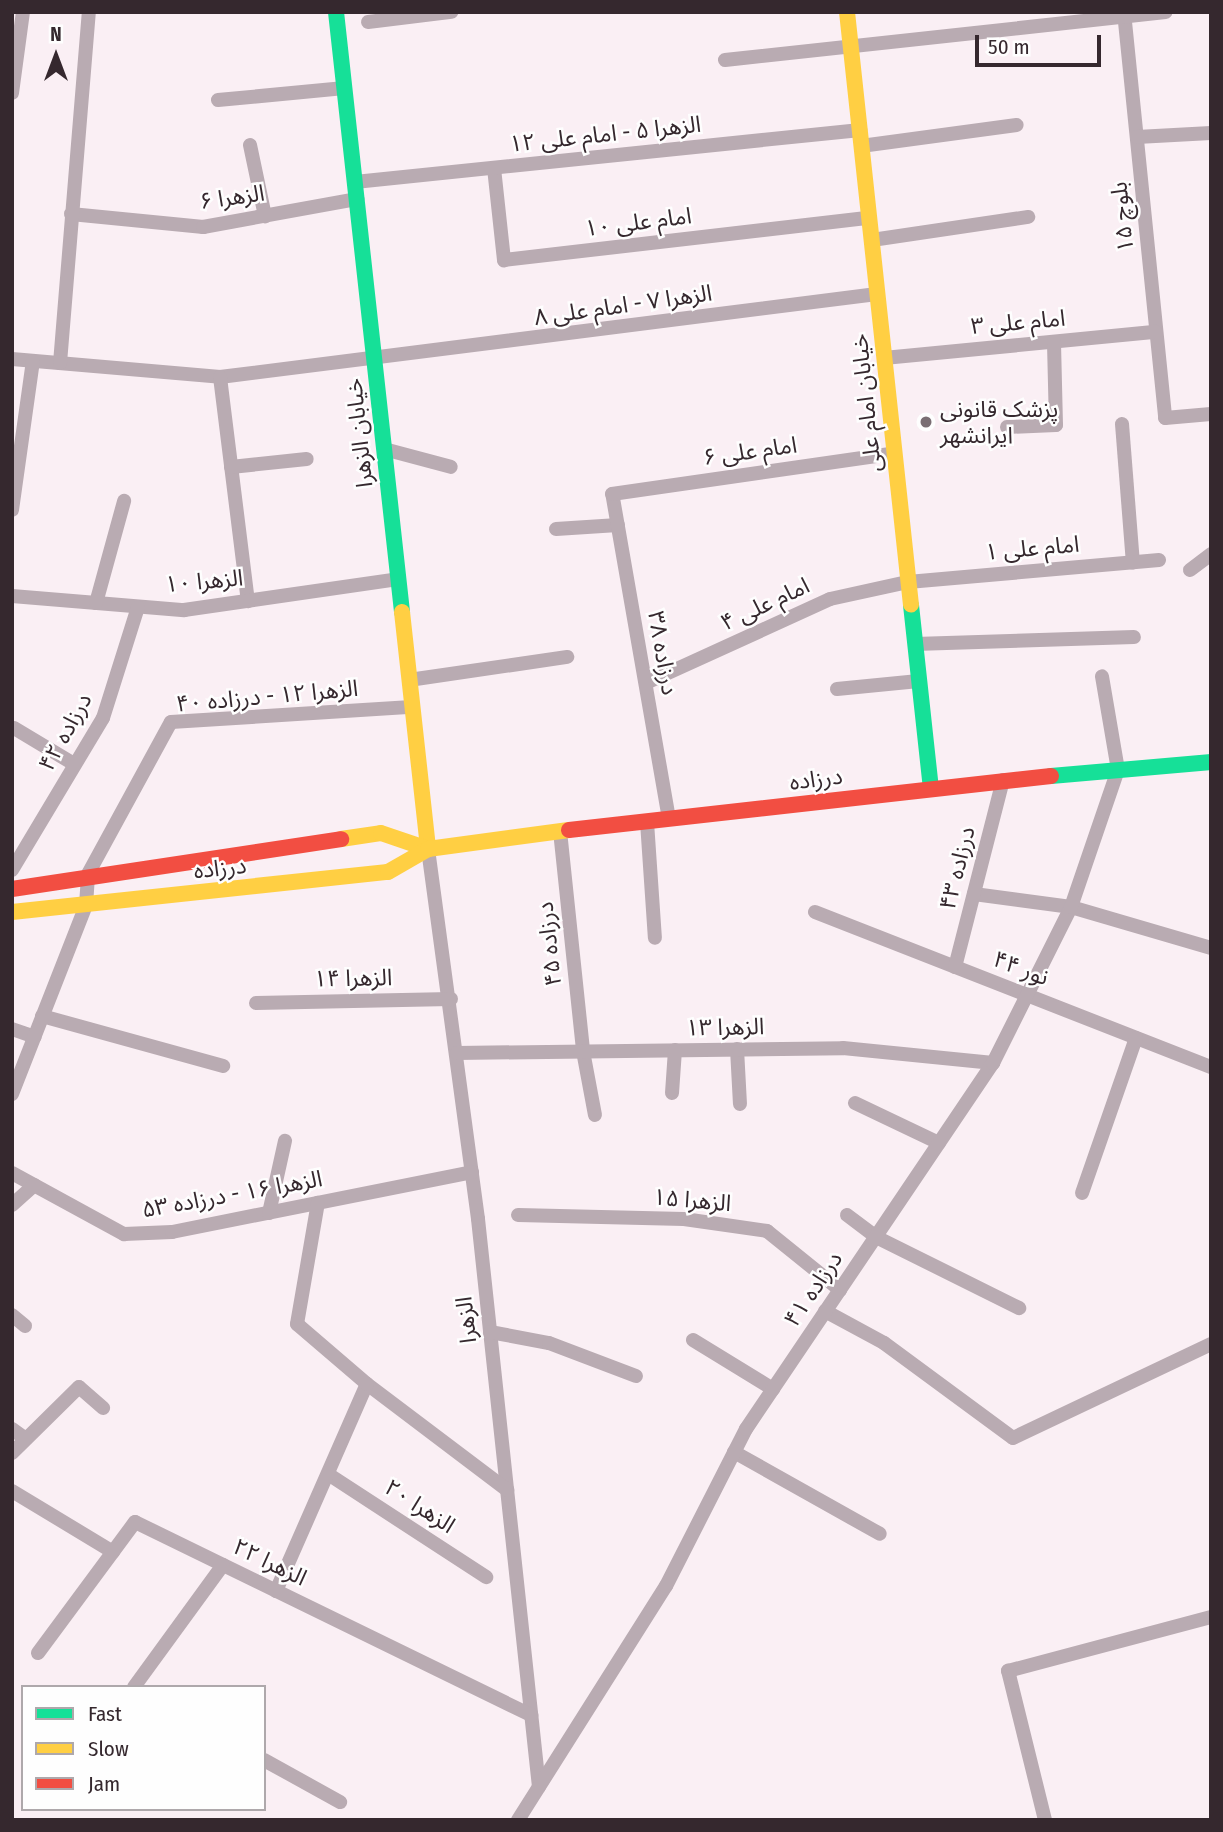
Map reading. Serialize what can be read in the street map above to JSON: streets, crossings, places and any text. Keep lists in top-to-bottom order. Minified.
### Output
{"streets":{"main road":["خیابان امام علی","خیابان الزهرا","درزاده"],"street":["الزهرا ۵ - امام علی ۱۲","الزهرا ۶","بلوچ ۱۵","امام علی ۱۰","الزهرا ۷ - امام علی ۸","امام علی ۳","امام علی ۶","امام علی ۱","الزهرا ۱۰","امام علی ۴","درزاده ۳۸","الزهرا ۱۲ - درزاده ۴۰","درزاده ۴۲","درزاده ۴۳","درزاده ۴۵","نور ۴۴","الزهرا ۱۴","الزهرا ۱۳","الزهرا ۱۶ - درزاده ۵۳","الزهرا ۱۵","درزاده ۴۱","الزهرا","الزهرا ۲۰","الزهرا ۲۲"]},"crossings":[["الزهرا ۵ - امام علی ۱۲","الزهرا ۶"],["الزهرا ۵ - امام علی ۱۲","امام علی ۱۰"],["الزهرا ۵ - امام علی ۱۲","خیابان امام علی"],["الزهرا ۵ - امام علی ۱۲","خیابان الزهرا"],["الزهرا ۶","خیابان الزهرا"],["بلوچ ۱۵","امام علی ۳"],["امام علی ۱۰","خیابان امام علی"],["الزهرا ۷ - امام علی ۸","خیابان امام علی"],["الزهرا ۷ - امام علی ۸","خیابان الزهرا"],["امام علی ۳","خیابان امام علی"],["خیابان امام علی","امام علی ۶"],["خیابان امام علی","امام علی ۱"],["خیابان امام علی","امام علی ۴"],["خیابان امام علی","درزاده"],["خیابان الزهرا","الزهرا ۱۰"],["خیابان الزهرا","الزهرا ۱۲ - درزاده ۴۰"],["خیابان الزهرا","درزاده"],["خیابان الزهرا","الزهرا"],["امام علی ۶","درزاده ۳۸"],["امام علی ۱","امام علی ۴"],["الزهرا ۱۰","درزاده ۴۲"],["امام علی ۴","درزاده ۳۸"],["درزاده ۳۸","درزاده"],["الزهرا ۱۲ - درزاده ۴۰","درزاده"],["درزاده","درزاده ۴۳"],["درزاده","درزاده ۴۵"],["درزاده","درزاده ۴۱"],["درزاده","الزهرا"],["درزاده ۴۳","نور ۴۴"],["درزاده ۴۵","الزهرا ۱۳"],["نور ۴۴","درزاده ۴۱"],["الزهرا ۱۴","الزهرا"],["الزهرا ۱۳","درزاده ۴۱"],["الزهرا ۱۳","الزهرا"],["الزهرا ۱۶ - درزاده ۵۳","الزهرا"],["الزهرا ۱۵","درزاده ۴۱"],["درزاده ۴۱","الزهرا"],["الزهرا","الزهرا ۲۲"]],"places":["پزشک قانونی ایرانشهر"],"legend":["Fast","Slow","Jam"],"scale_bar":"50 m","north":"top"}
